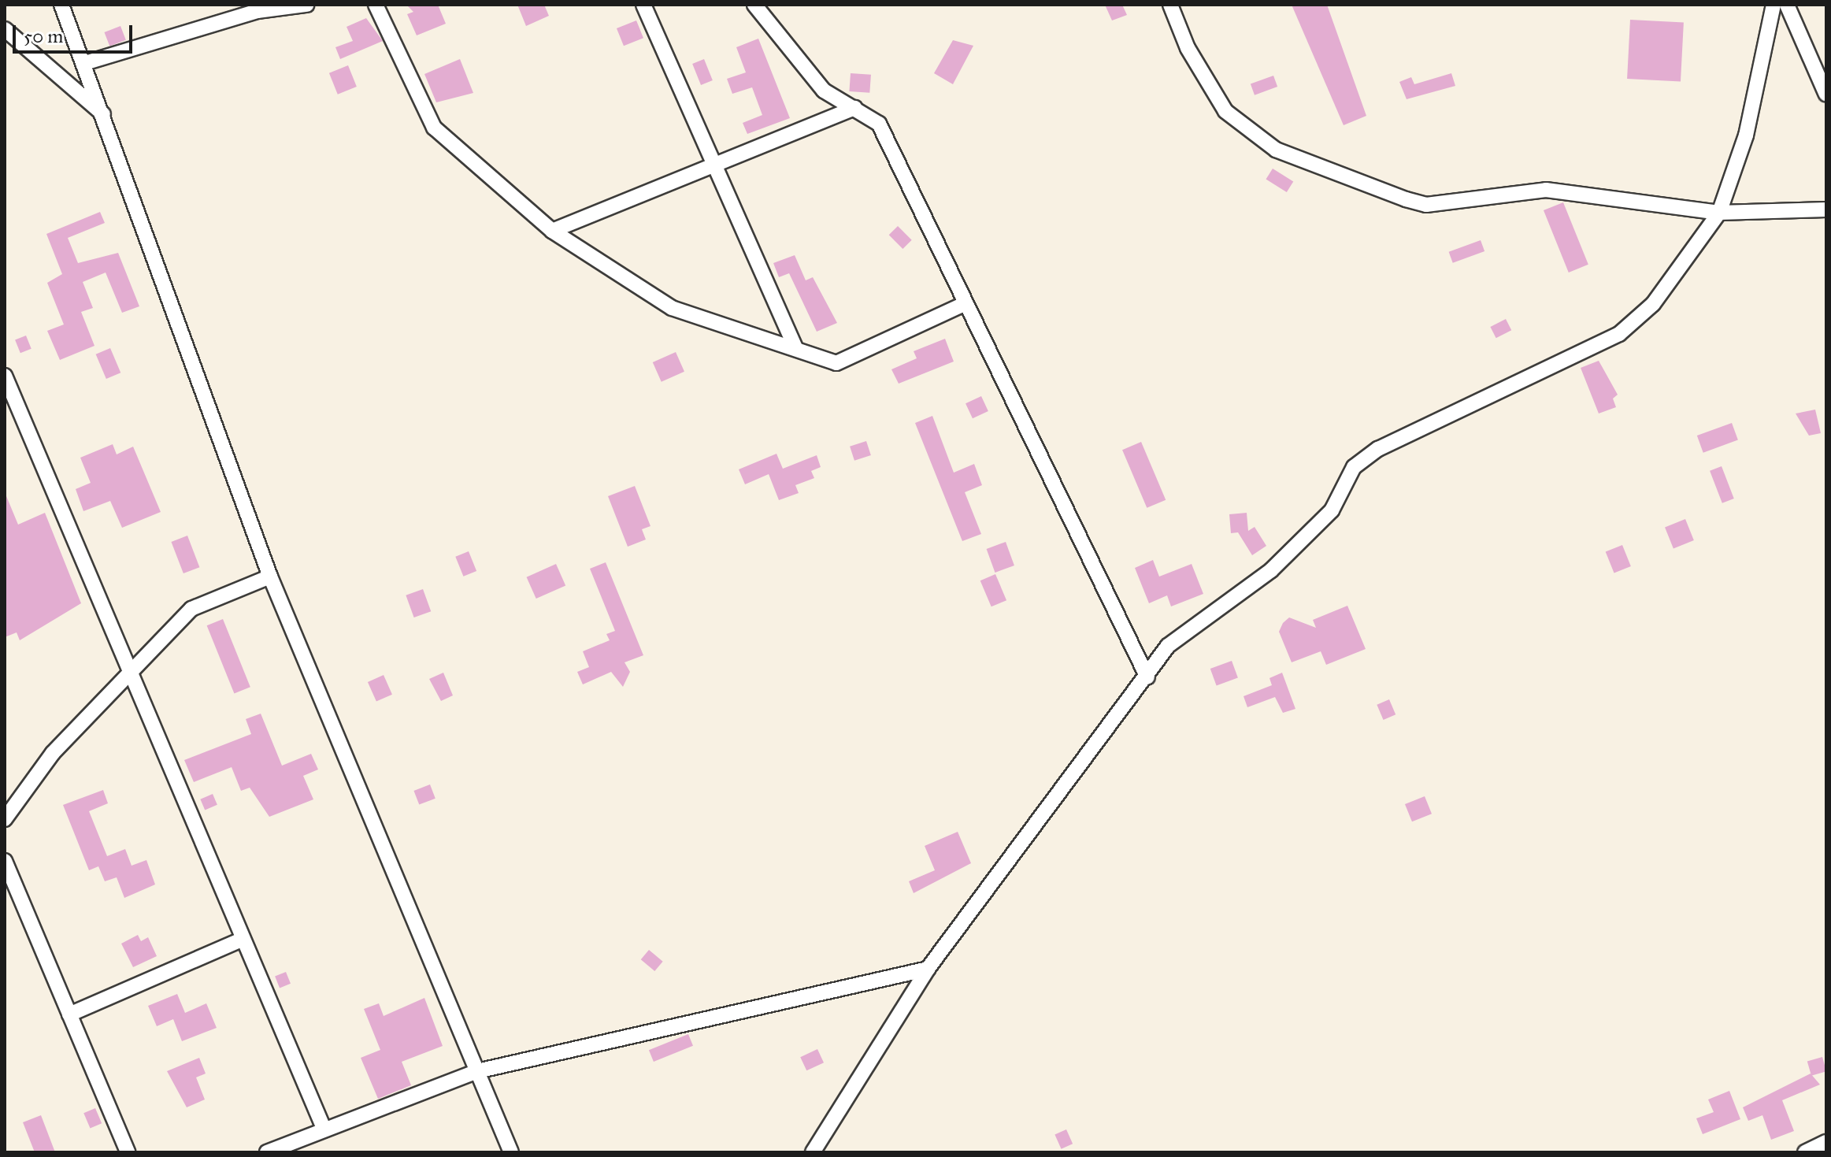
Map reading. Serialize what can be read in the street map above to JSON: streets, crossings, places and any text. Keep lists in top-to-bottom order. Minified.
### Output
{"scale_bar":"50 m"}
